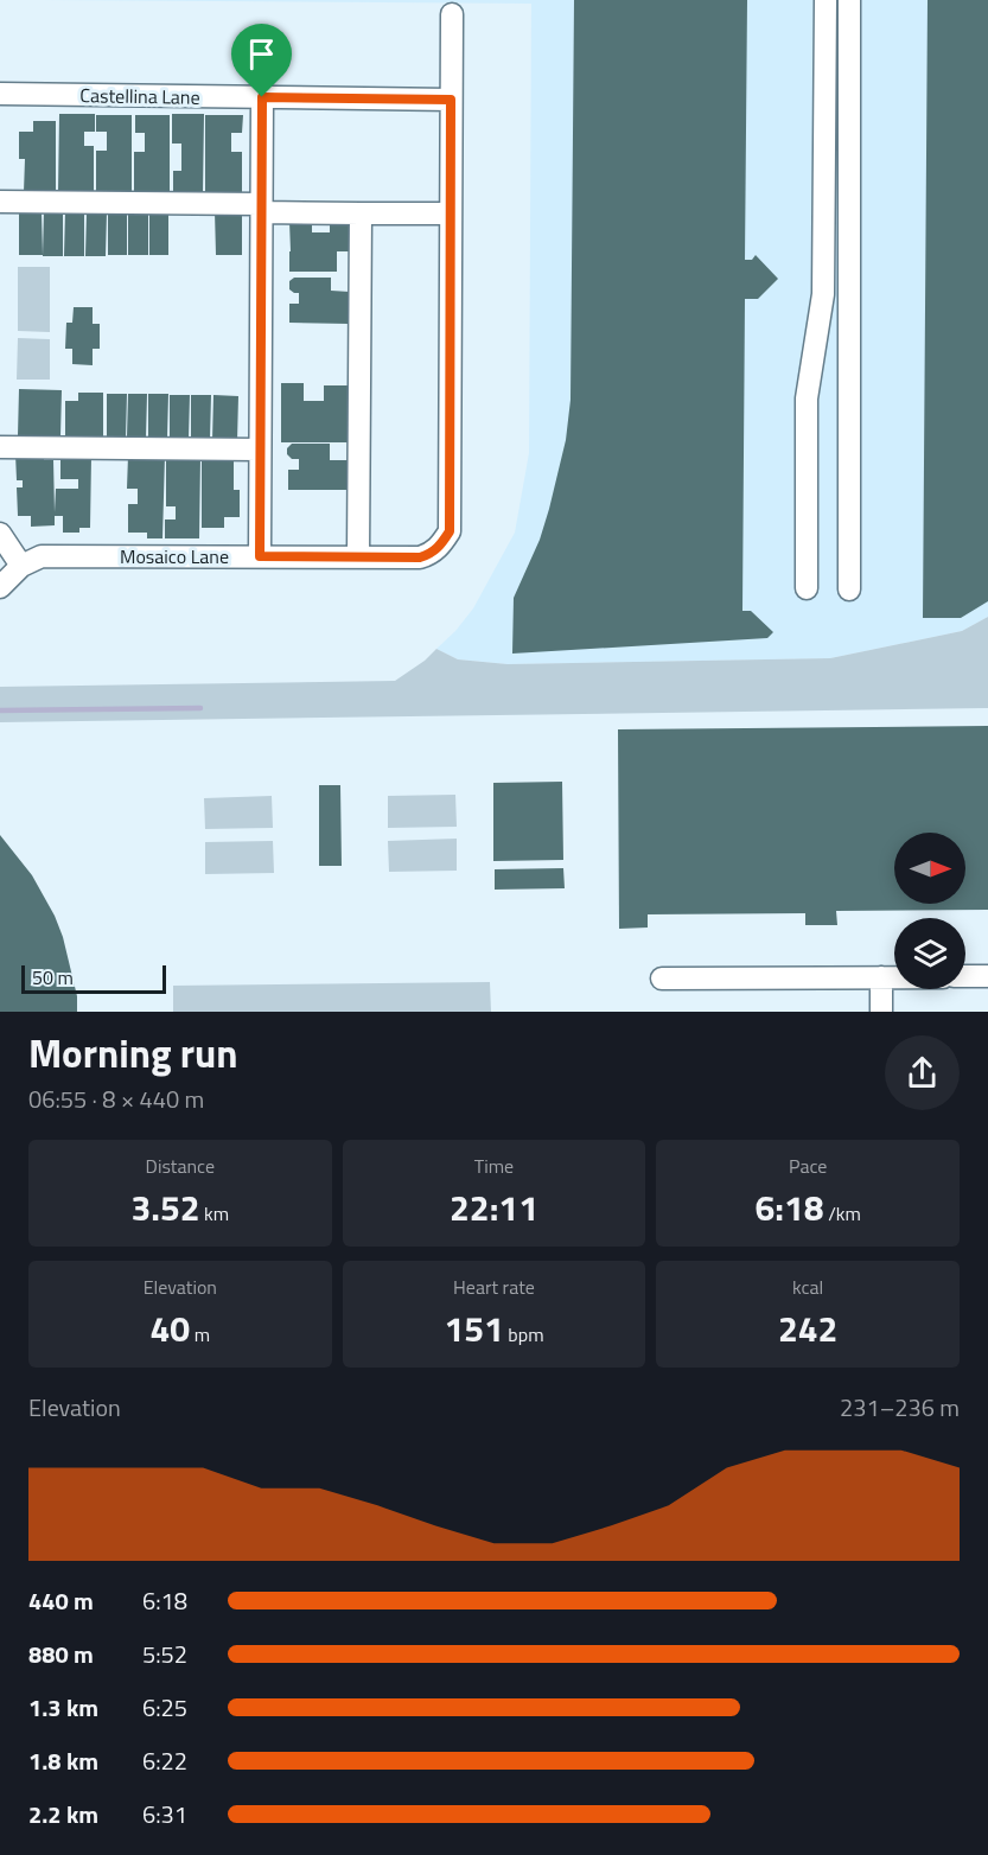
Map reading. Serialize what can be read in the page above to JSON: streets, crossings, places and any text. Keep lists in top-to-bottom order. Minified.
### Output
{"streets":{"street":["Castellina Lane","Mosaico Lane"]},"scale_bar":"50 m","north":"right","page":{"scale":"50 m","heading":["Morning run","06:55 · 8 × 440 m"],"stats":[["Distance","3.52 km"],["Time","22:11"],["Pace","6:18 /km"],["Elevation","40 m"],["Heart rate","151 bpm"],["kcal","242"]],"chart":["Elevation","231–236 m"],"list":[{"name":"440 m","note":"6:18"},{"name":"880 m","note":"5:52"},{"name":"1.3 km","note":"6:25"},{"name":"1.8 km","note":"6:22"},{"name":"2.2 km","note":"6:31"}]}}
